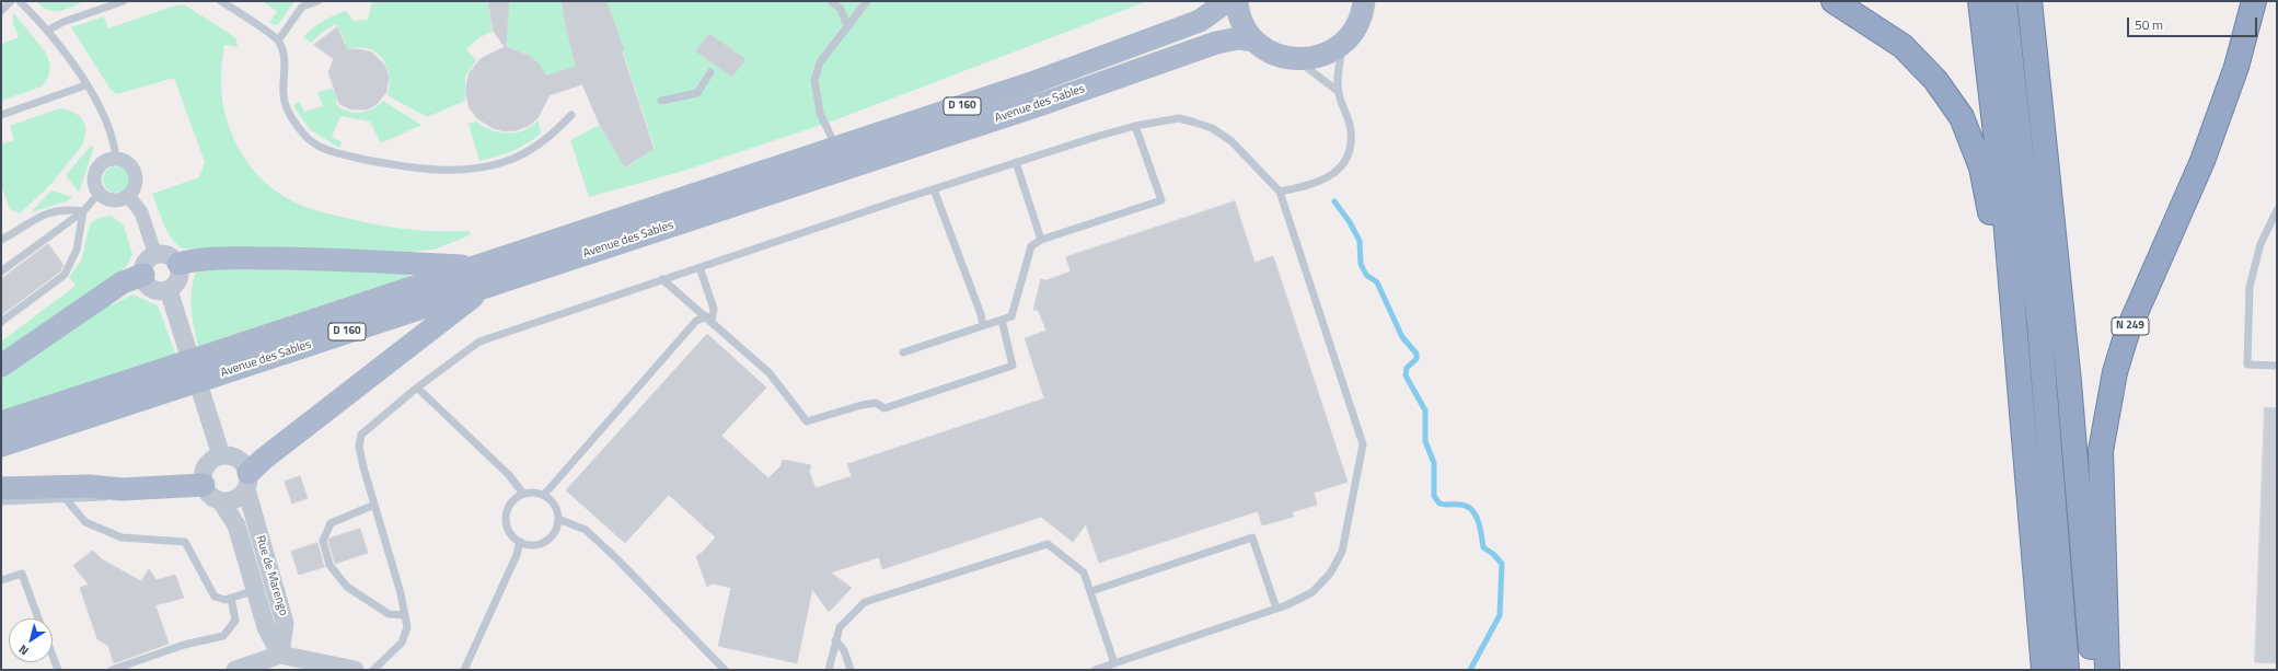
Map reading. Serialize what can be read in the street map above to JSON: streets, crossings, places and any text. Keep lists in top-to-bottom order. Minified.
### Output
{"streets":{"highway":["N 249"],"main road":["Avenue des Sables","D 160"],"street":["Rue de Marengo"]},"scale_bar":"50 m","north":"bottom left"}
